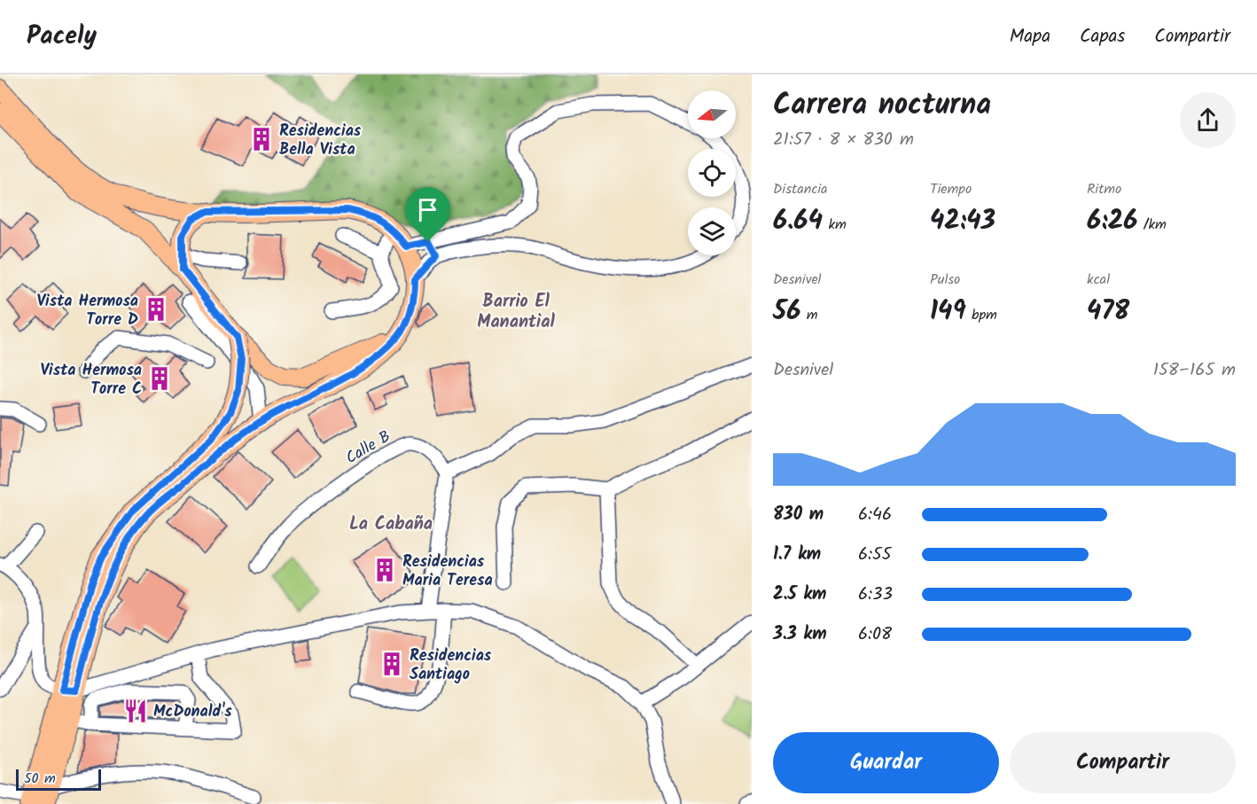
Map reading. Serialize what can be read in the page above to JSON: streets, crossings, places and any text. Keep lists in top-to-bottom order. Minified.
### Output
{"streets":{"street":["Calle B"]},"districts":["Barrio El Manantial","La Cabaña"],"places":{"building":["Residencias Bella Vista","Vista Hermosa Torre D","Vista Hermosa Torre C","Residencias Maria Teresa","Residencias Santiago"],"restaurant":["McDonald's"]},"scale_bar":"50 m","north":"left","page":{"header":"Pacely","nav":["Mapa","Capas","Compartir"],"heading":["Carrera nocturna","21:57 · 8 × 830 m"],"stats":[["Distancia","6.64 km"],["Tiempo","42:43"],["Ritmo","6:26 /km"],["Desnivel","56 m"],["Pulso","149 bpm"],["kcal","478"]],"chart":["Desnivel","158–165 m"],"list":[{"name":"830 m","note":"6:46"},{"name":"1.7 km","note":"6:55"},{"name":"2.5 km","note":"6:33"},{"name":"3.3 km","note":"6:08"}],"buttons":["Guardar","Compartir"],"scale":"50 m"}}
